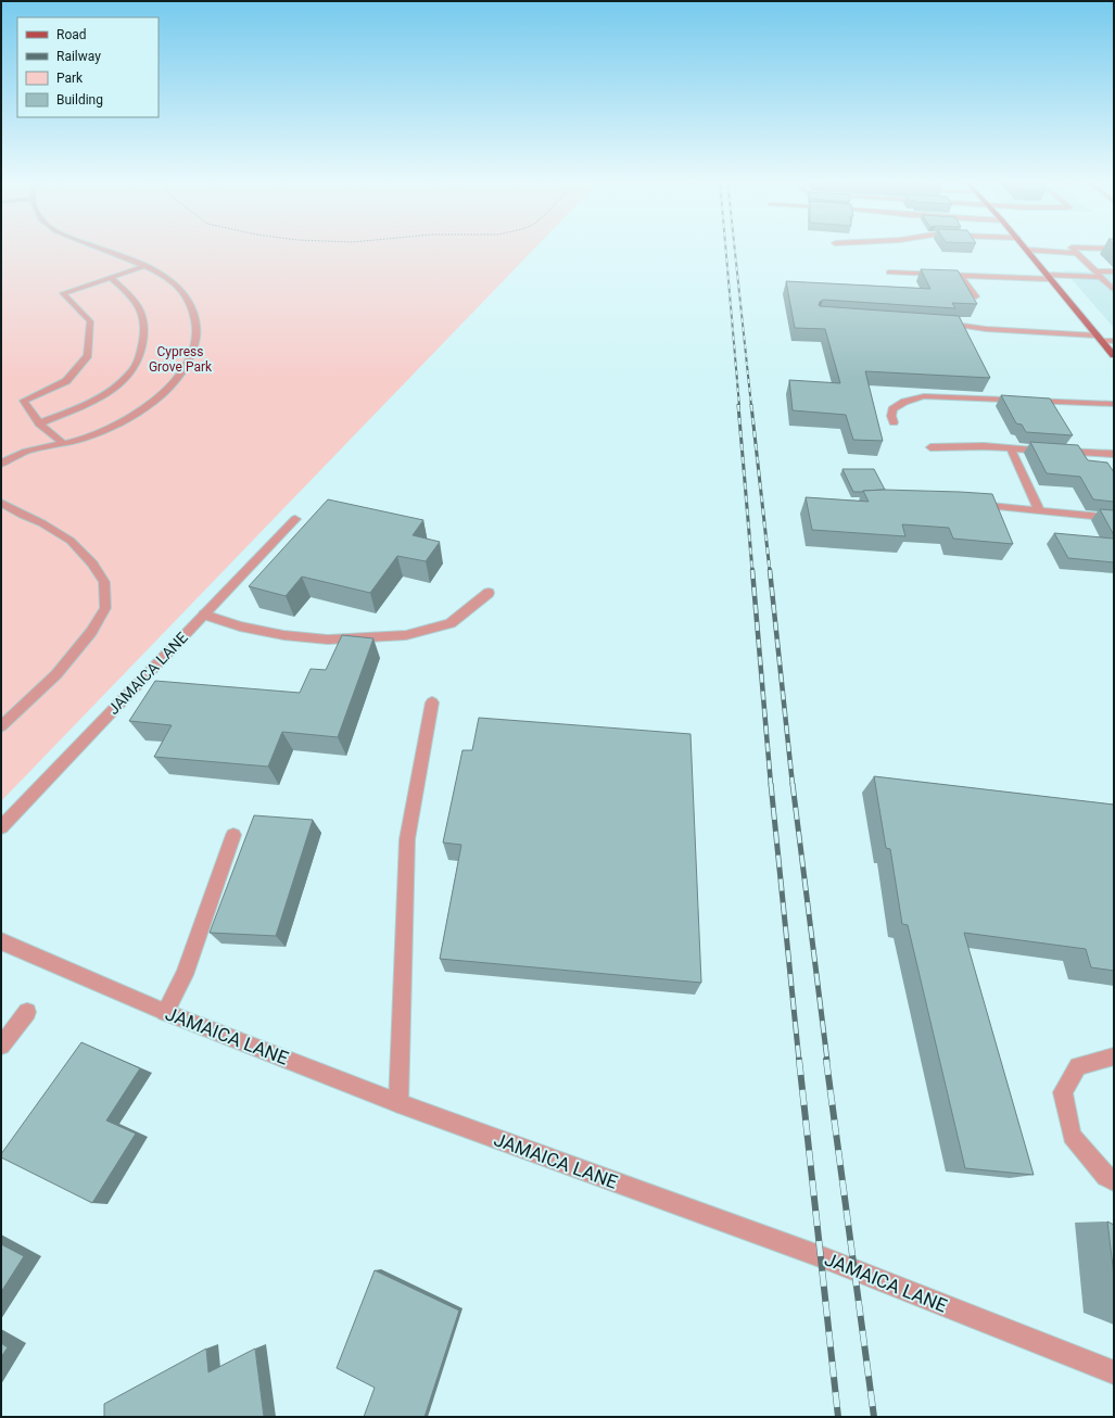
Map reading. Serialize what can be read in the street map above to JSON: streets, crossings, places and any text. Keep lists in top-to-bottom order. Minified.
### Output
{"streets":{"street":["JAMAICA LANE"]},"parks":["Cypress Grove Park"],"legend":["Road","Railway","Park","Building"]}
